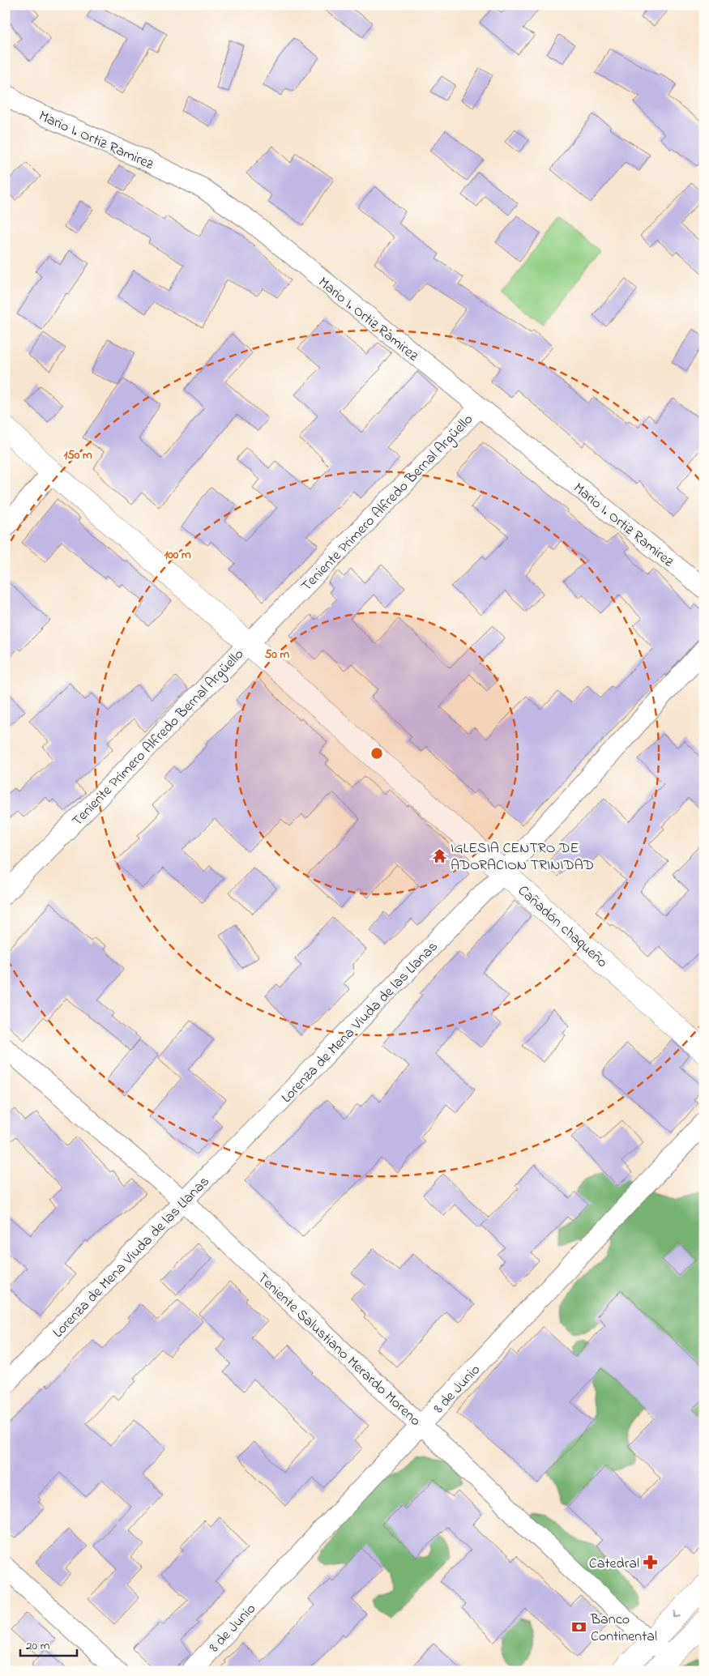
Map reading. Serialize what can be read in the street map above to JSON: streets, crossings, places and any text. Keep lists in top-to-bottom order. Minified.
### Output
{"streets":{"main road":["Cañadón chaqueño"],"street":["Mario I. Ortiz Ramirez","Teniente Primero Alfredo Bernal Argüello","Lorenza de Mena Viuda de las Llanas","Teniente Salustiano Merardo Moreno","8 de Junio"]},"crossings":[["Mario I. Ortiz Ramirez","Teniente Primero Alfredo Bernal Argüello"],["Teniente Primero Alfredo Bernal Argüello","Cañadón chaqueño"],["Cañadón chaqueño","Lorenza de Mena Viuda de las Llanas"],["Lorenza de Mena Viuda de las Llanas","Teniente Salustiano Merardo Moreno"],["Teniente Salustiano Merardo Moreno","8 de Junio"]],"places":{"temple":["IGLESIA CENTRO DE ADORACION TRINIDAD"],"pharmacy":["Catedral"],"bank":["Banco Continental"]},"scale_bar":"20 m","rings":["150 m","100 m","50 m"]}
